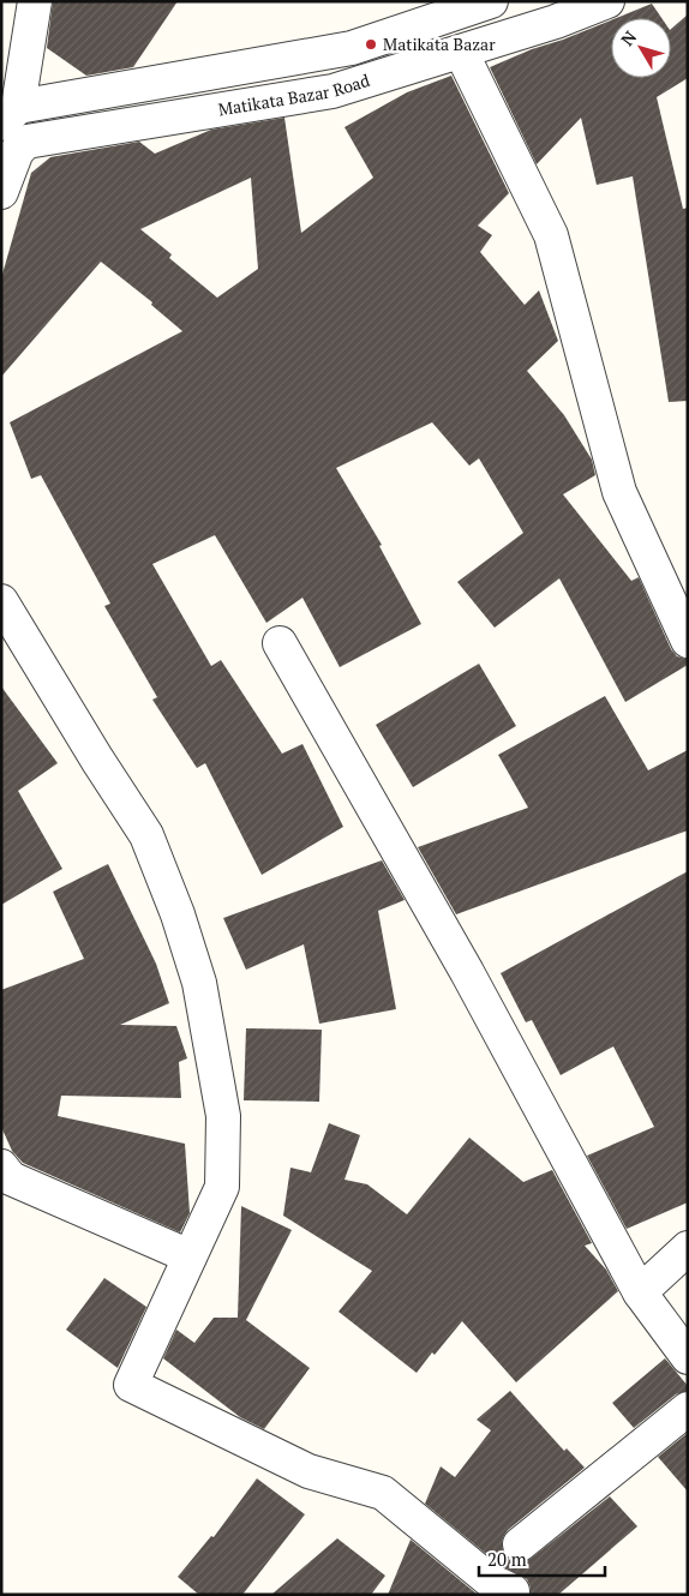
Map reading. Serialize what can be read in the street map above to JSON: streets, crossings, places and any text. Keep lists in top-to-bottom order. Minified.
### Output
{"streets":{"street":["Matikata Bazar Road"]},"places":["Matikata Bazar"],"scale_bar":"20 m","north":"top left"}
